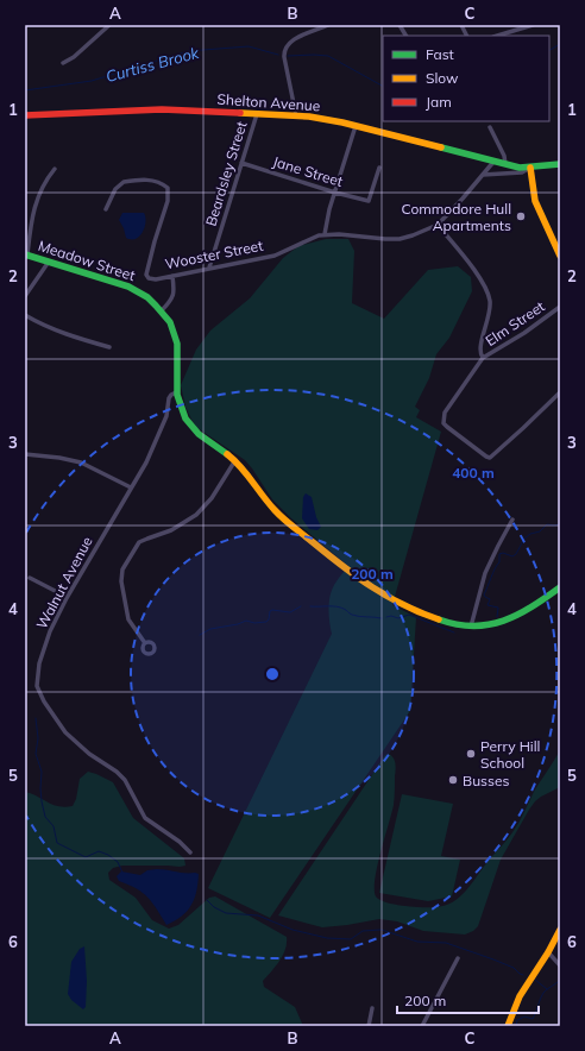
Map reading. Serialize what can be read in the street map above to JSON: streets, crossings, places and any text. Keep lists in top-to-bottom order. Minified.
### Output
{"streets":{"street":["Shelton Avenue","Jane Street","Beardsley Street","Wooster Street","Meadow Street","Elm Street","Walnut Avenue"]},"crossings":[["Shelton Avenue","Beardsley Street"],["Shelton Avenue","Wooster Street"],["Jane Street","Beardsley Street"],["Beardsley Street","Wooster Street"]],"water":["Curtiss Brook"],"places":["Commodore Hull Apartments","Perry Hill School","Busses"],"legend":["Fast","Slow","Jam"],"scale_bar":"200 m","grid":{"columns":["A","B","C"],"rows":["1","2","3","4","5","6"]},"rings":["400 m","200 m"]}
